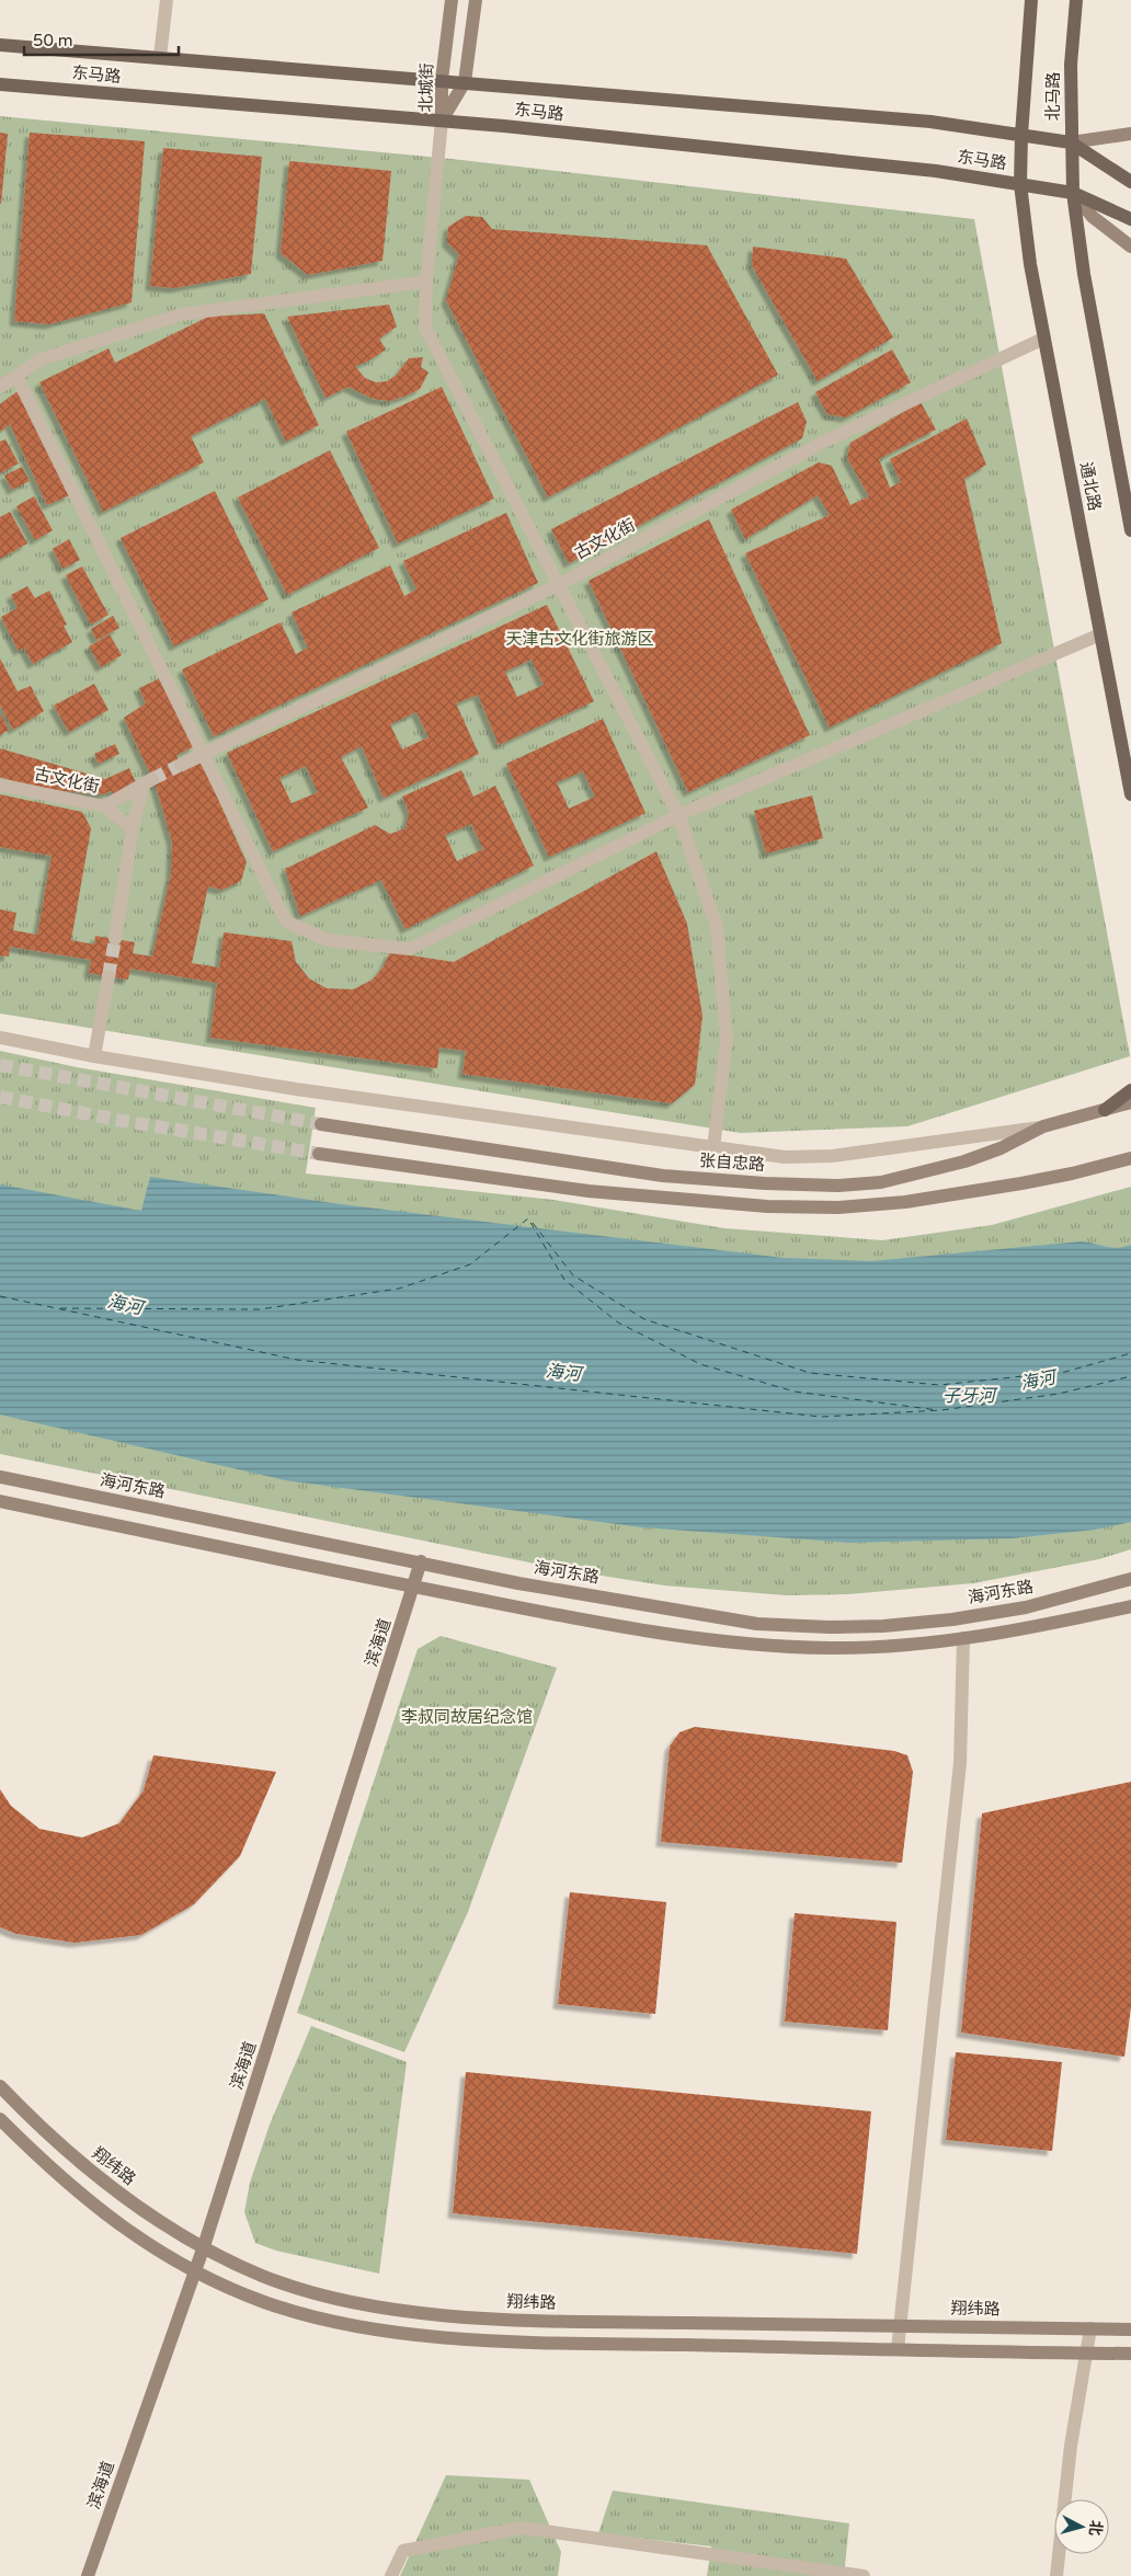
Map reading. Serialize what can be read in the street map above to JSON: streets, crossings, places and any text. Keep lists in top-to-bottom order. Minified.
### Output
{"streets":{"main road":["东马路","北马路","通北路"],"street":["北城街","古文化街","张自忠路","海河东路","滨海道","翔纬路"]},"crossings":[["东马路","北城街"],["东马路","北马路"],["东马路","通北路"],["北马路","通北路"],["通北路","古文化街"],["海河东路","滨海道"],["滨海道","翔纬路"]],"water":["海河","子牙河"],"parks":["天津古文化街旅游区","李叔同故居纪念馆"],"scale_bar":"50 m","north":"right"}
